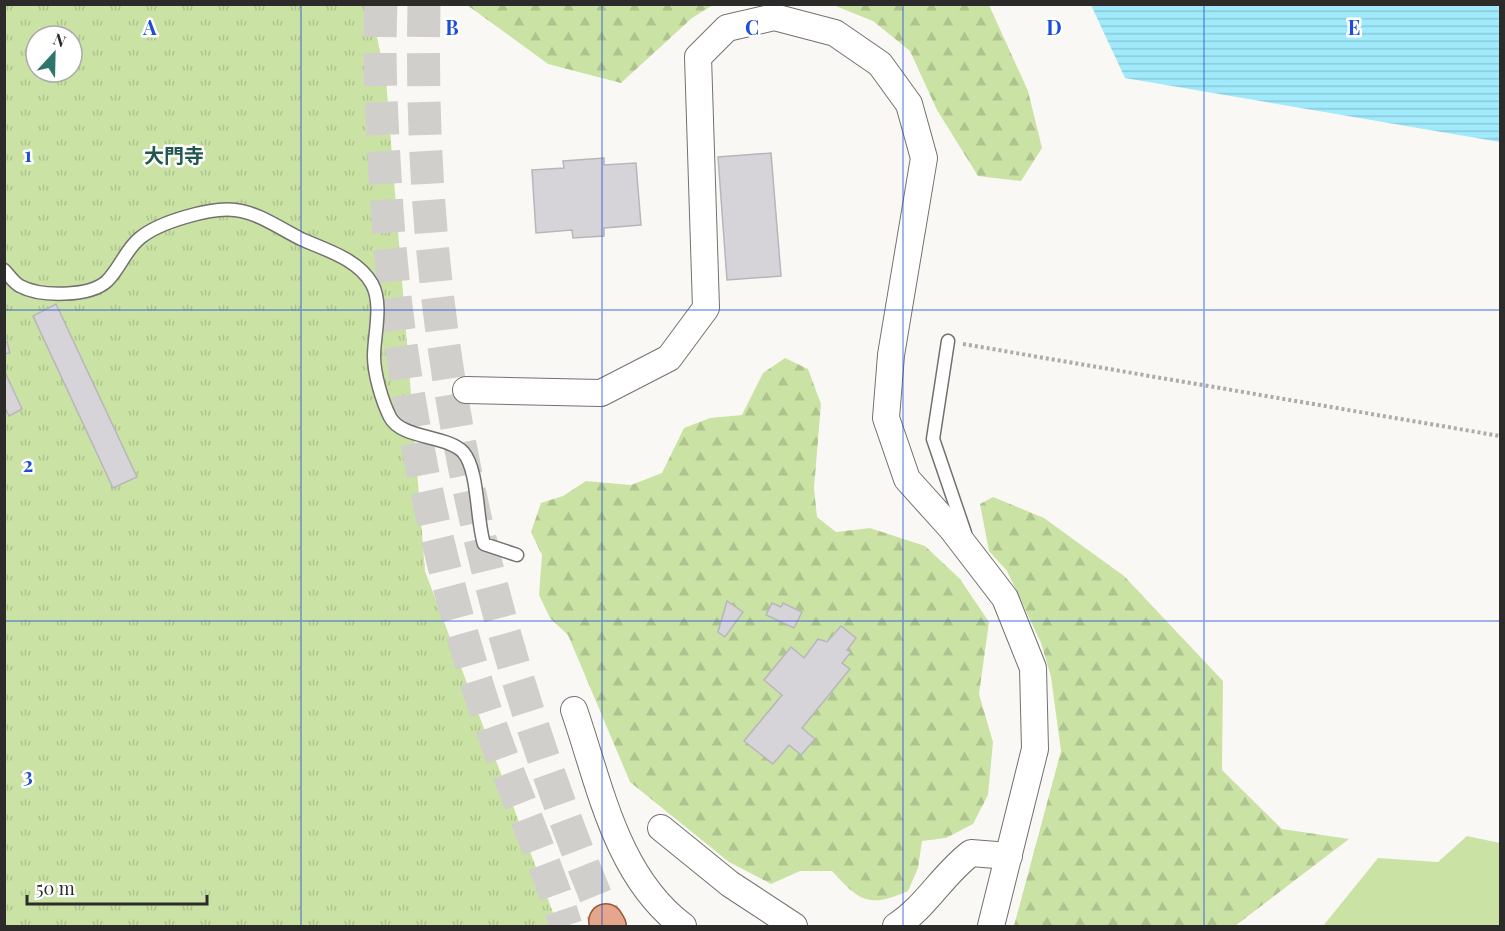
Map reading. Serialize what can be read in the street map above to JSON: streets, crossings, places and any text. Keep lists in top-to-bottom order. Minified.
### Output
{"districts":["大門寺"],"scale_bar":"50 m","north":"top","grid":{"columns":["A","B","C","D","E"],"rows":["1","2","3"]}}
